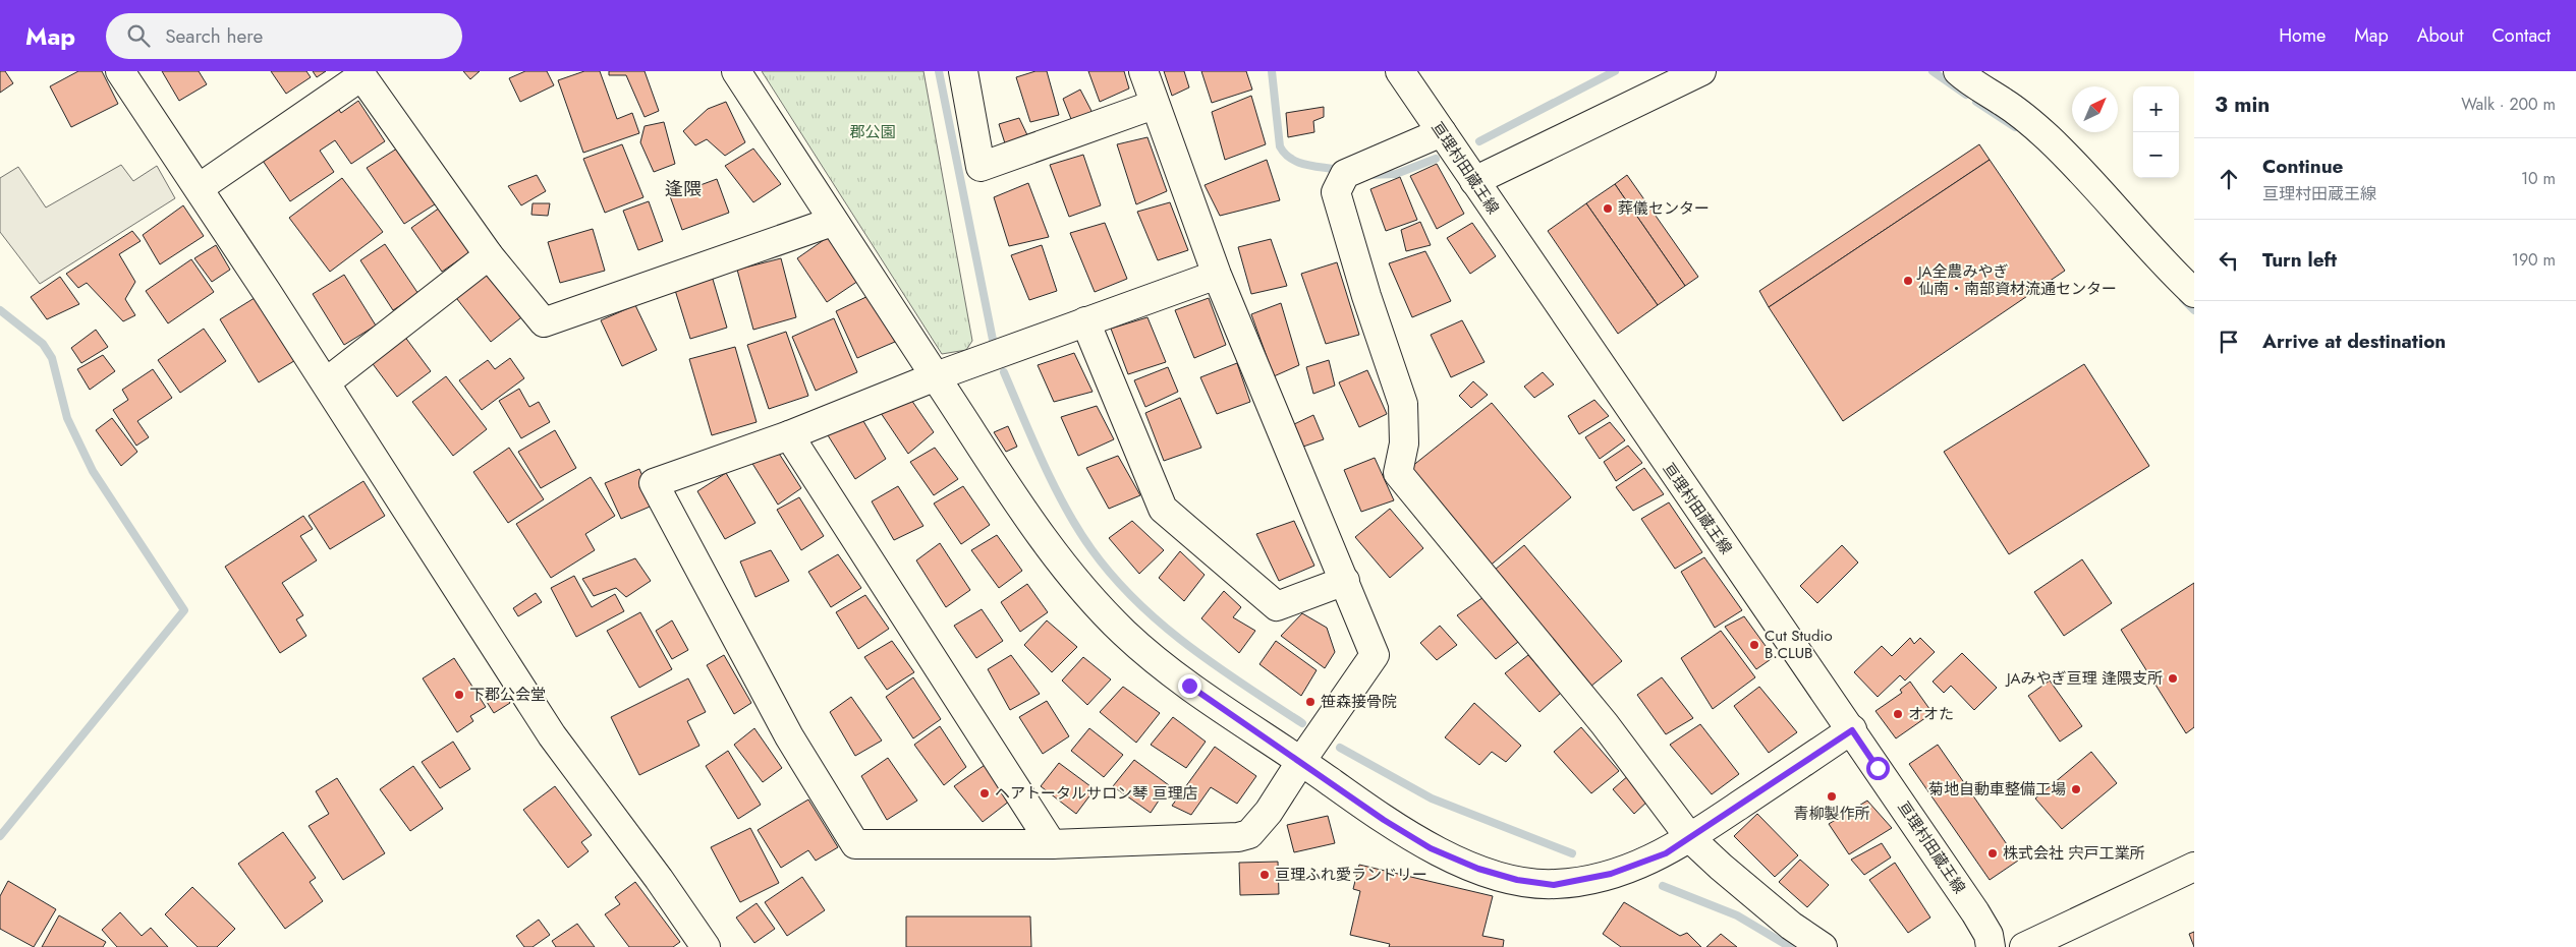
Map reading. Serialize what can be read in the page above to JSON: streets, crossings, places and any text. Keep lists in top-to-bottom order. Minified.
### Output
{"streets":{"street":["亘理村田蔵王線"]},"districts":["逢隈"],"parks":["郡公園"],"places":["葬儀センター","JA全農みやぎ 仙南・南部資材流通センター","Cut Studio B.CLUB","JAみやぎ亘理 逢隈支所","下郡公会堂","笹森接骨院","オオた","菊地自動車整備工場","ヘアトータルサロン琴 亘理店","青柳製作所","株式会社 宍戸工業所","亘理ふれ愛ランドリー"],"north":"top right","page":{"header":"Map","search":"Search here","nav":["Home","Map","About","Contact"],"heading":["3 min","Walk · 200 m"],"map_buttons":["+","−"],"list":[["Continue","亘理村田蔵王線","10 m"],["Turn left","190 m"],"Arrive at destination"]}}
